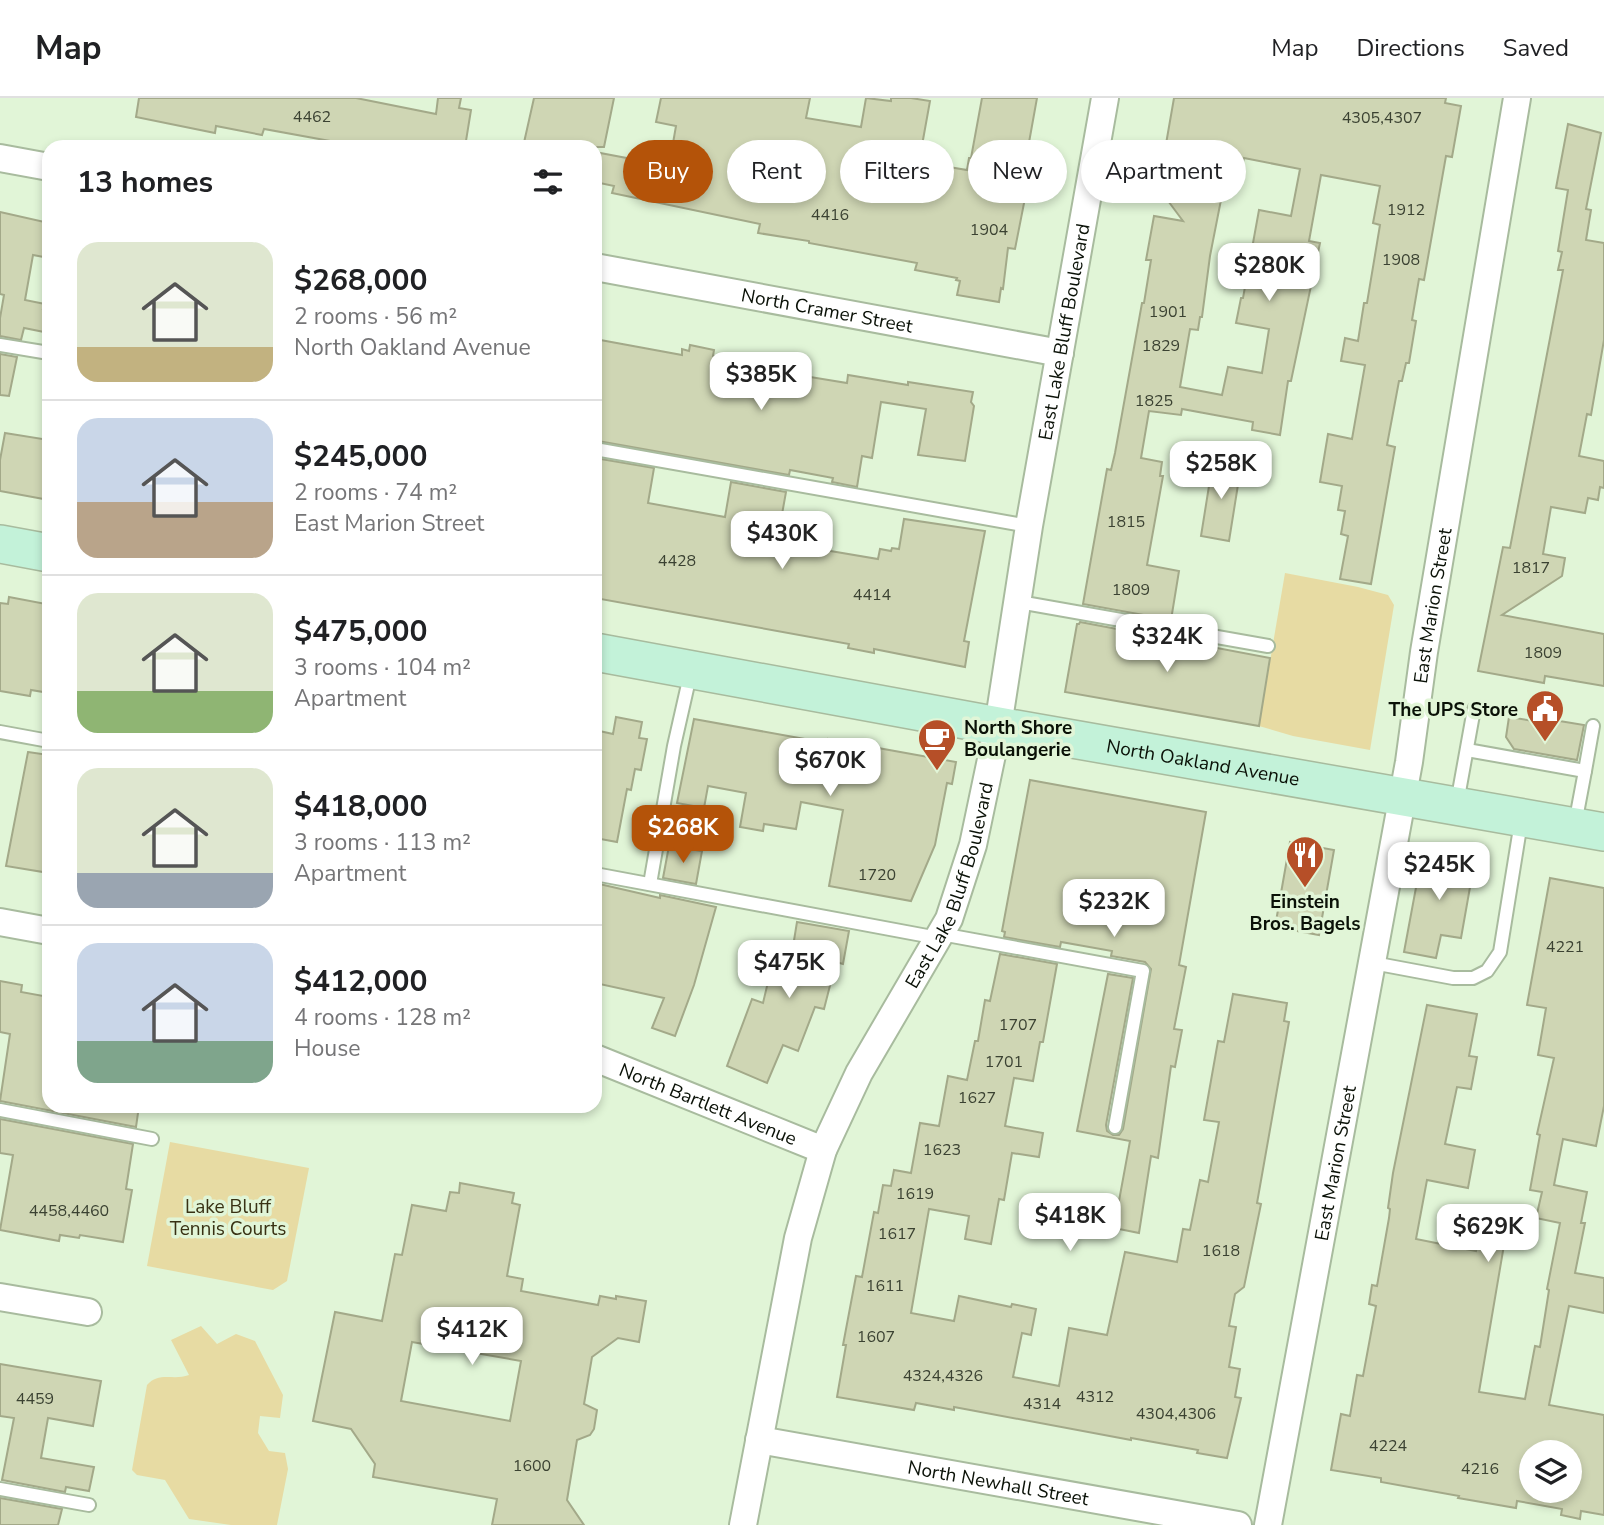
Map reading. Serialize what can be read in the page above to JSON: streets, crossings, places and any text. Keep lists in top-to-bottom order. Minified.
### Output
{"streets":{"main road":["North Oakland Avenue"],"street":["North Cramer Street","East Lake Bluff Boulevard","East Marion Street","North Bartlett Avenue","North Newhall Street"]},"crossings":[["North Cramer Street","East Lake Bluff Boulevard"],["East Lake Bluff Boulevard","North Oakland Avenue"],["East Lake Bluff Boulevard","North Bartlett Avenue"],["East Lake Bluff Boulevard","North Newhall Street"],["East Marion Street","North Oakland Avenue"]],"parks":["Lake Bluff Tennis Courts"],"places":{"public building":["The UPS Store"],"cafe":["North Shore Boulangerie"],"restaurant":["Einstein Bros. Bagels"]},"house_numbers":["4462","4305,4307","1912","4416","1904","1908","1901","1829","1825","1815","4428","1817","1809","4414","1809","1720","4221","1707","1701","1627","1623","1619","4458,4460","1617","1618","1611","1607","4324,4326","4312","4459","4314","4304,4306","4224","1600","4216"],"page":{"header":"Map","nav":["Map","Directions","Saved"],"chip":["Buy","Rent","Filters","New","Apartment"],"heading":"13 homes","list":[{"name":"$268,000","note":"2 rooms · 56 m² · North Oakland Avenue"},{"name":"$245,000","note":"2 rooms · 74 m² · East Marion Street"},{"name":"$475,000","note":"3 rooms · 104 m² · Apartment"},{"name":"$418,000","note":"3 rooms · 113 m² · Apartment"},{"name":"$412,000","note":"4 rooms · 128 m² · House"}],"price":["$280K","$385K","$258K","$430K","$324K","$670K","$268K","$245K","$232K","$475K","$418K","$629K","$412K"]}}
